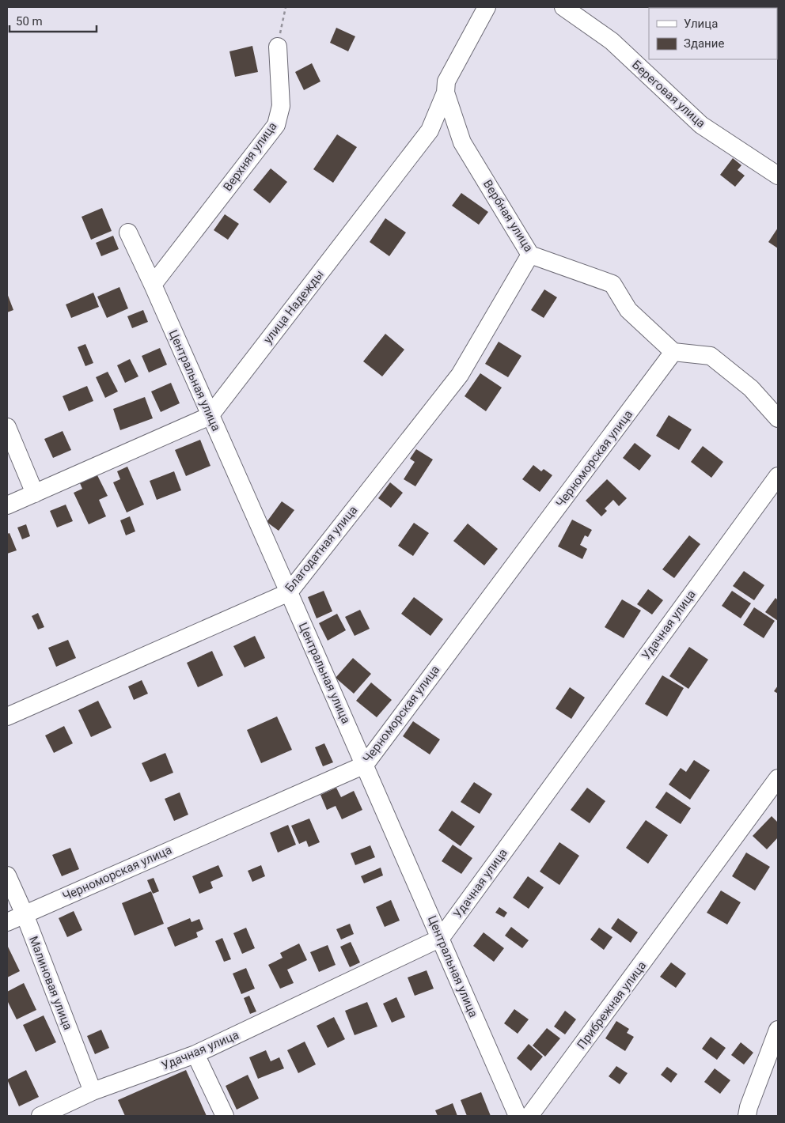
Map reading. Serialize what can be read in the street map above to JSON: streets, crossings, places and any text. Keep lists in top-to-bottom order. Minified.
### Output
{"streets":{"street":["Береговая улица","Верхняя улица","Вербная улица","улица Надежды","Центральная улица","Черноморская улица","Благодатная улица","Удачная улица","Малиновая улица","Прибрежная улица"]},"crossings":[["Верхняя улица","Центральная улица"],["Вербная улица","улица Надежды"],["Вербная улица","Черноморская улица"],["Вербная улица","Благодатная улица"],["улица Надежды","Центральная улица"],["Центральная улица","Черноморская улица"],["Центральная улица","Благодатная улица"],["Центральная улица","Удачная улица"],["Черноморская улица","Малиновая улица"],["Удачная улица","Малиновая улица"]],"legend":["Улица","Здание"],"scale_bar":"50 m"}
